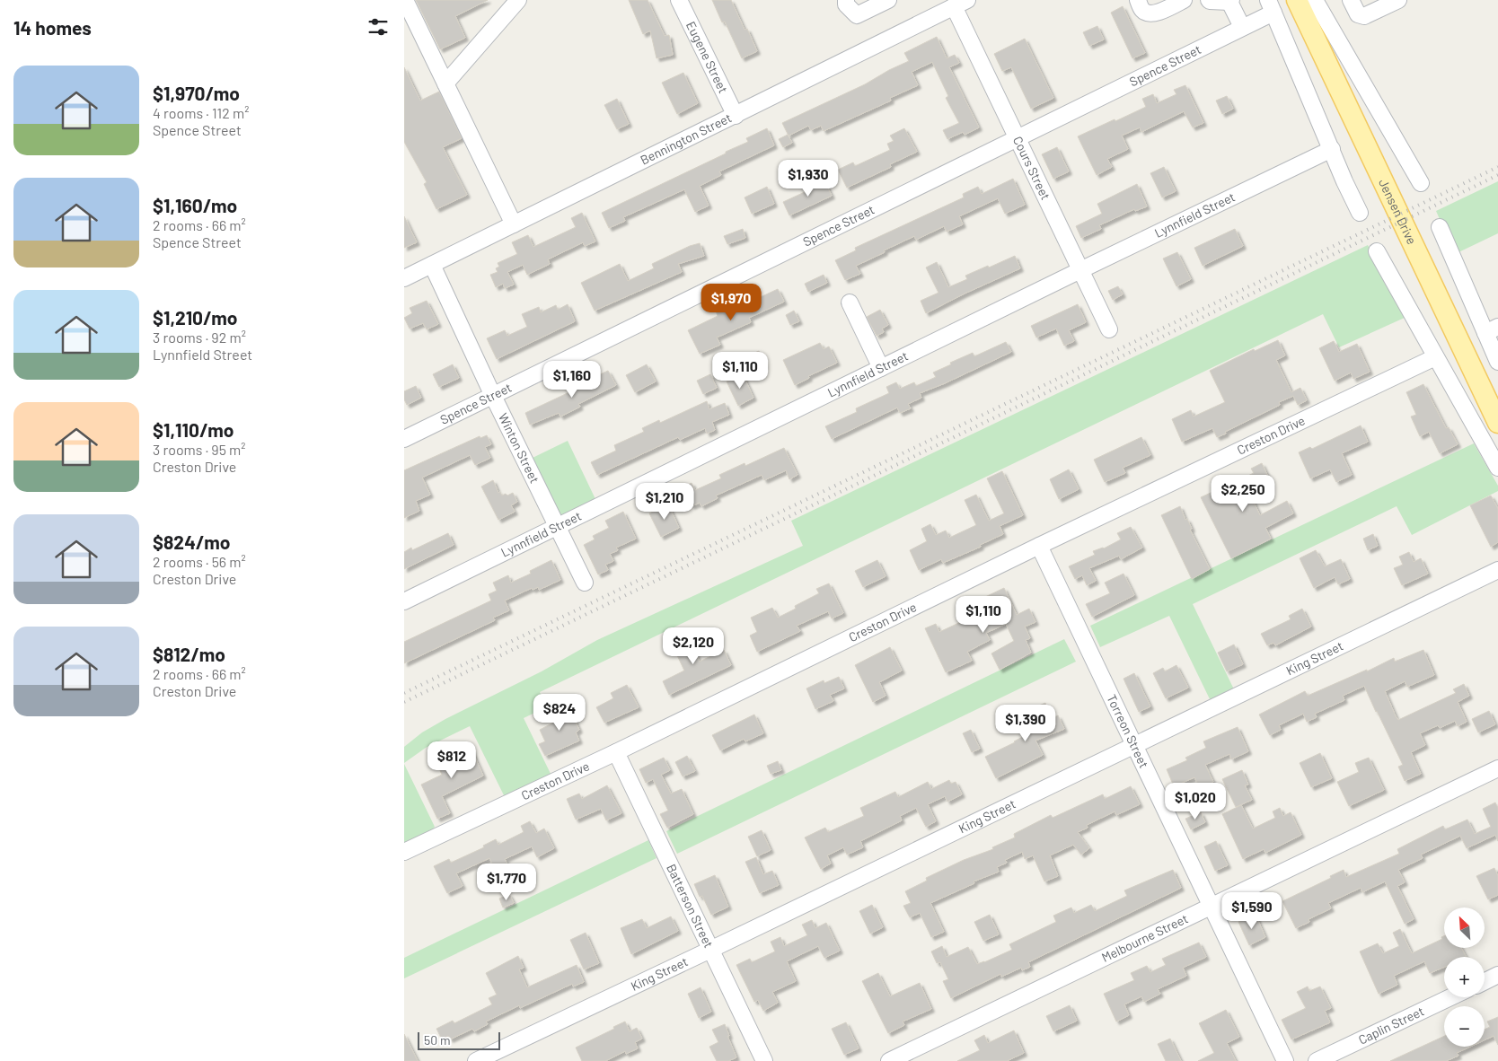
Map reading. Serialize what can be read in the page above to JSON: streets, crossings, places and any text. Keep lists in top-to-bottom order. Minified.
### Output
{"streets":{"main road":["Jensen Drive"],"street":["Eugene Street","Spence Street","Bennington Street","Cours Street","Lynnfield Street","Creston Drive","Winton Street","King Street","Torreon Street","Batterson Street","Melbourne Street","Caplin Street"]},"crossings":[["Eugene Street","Bennington Street"],["Spence Street","Cours Street"],["Spence Street","Winton Street"],["Bennington Street","Cours Street"],["Bennington Street","Winton Street"],["Cours Street","Lynnfield Street"],["Lynnfield Street","Winton Street"],["Creston Drive","Torreon Street"],["Creston Drive","Batterson Street"],["King Street","Torreon Street"],["King Street","Batterson Street"],["Torreon Street","Melbourne Street"]],"scale_bar":"50 m","north":"top left","page":{"heading":"14 homes","list":[{"name":"$1,970/mo","note":"4 rooms · 112 m² · Spence Street"},{"name":"$1,160/mo","note":"2 rooms · 66 m² · Spence Street"},{"name":"$1,210/mo","note":"3 rooms · 92 m² · Lynnfield Street"},{"name":"$1,110/mo","note":"3 rooms · 95 m² · Creston Drive"},{"name":"$824/mo","note":"2 rooms · 56 m² · Creston Drive"},{"name":"$812/mo","note":"2 rooms · 66 m² · Creston Drive"}],"price":["$1,930","$1,970","$1,110","$1,160","$2,250","$1,210","$1,110","$2,120","$824","$1,390","$812","$1,020","$1,770","$1,590"],"map_buttons":["+","−"],"scale":"50 m"}}
